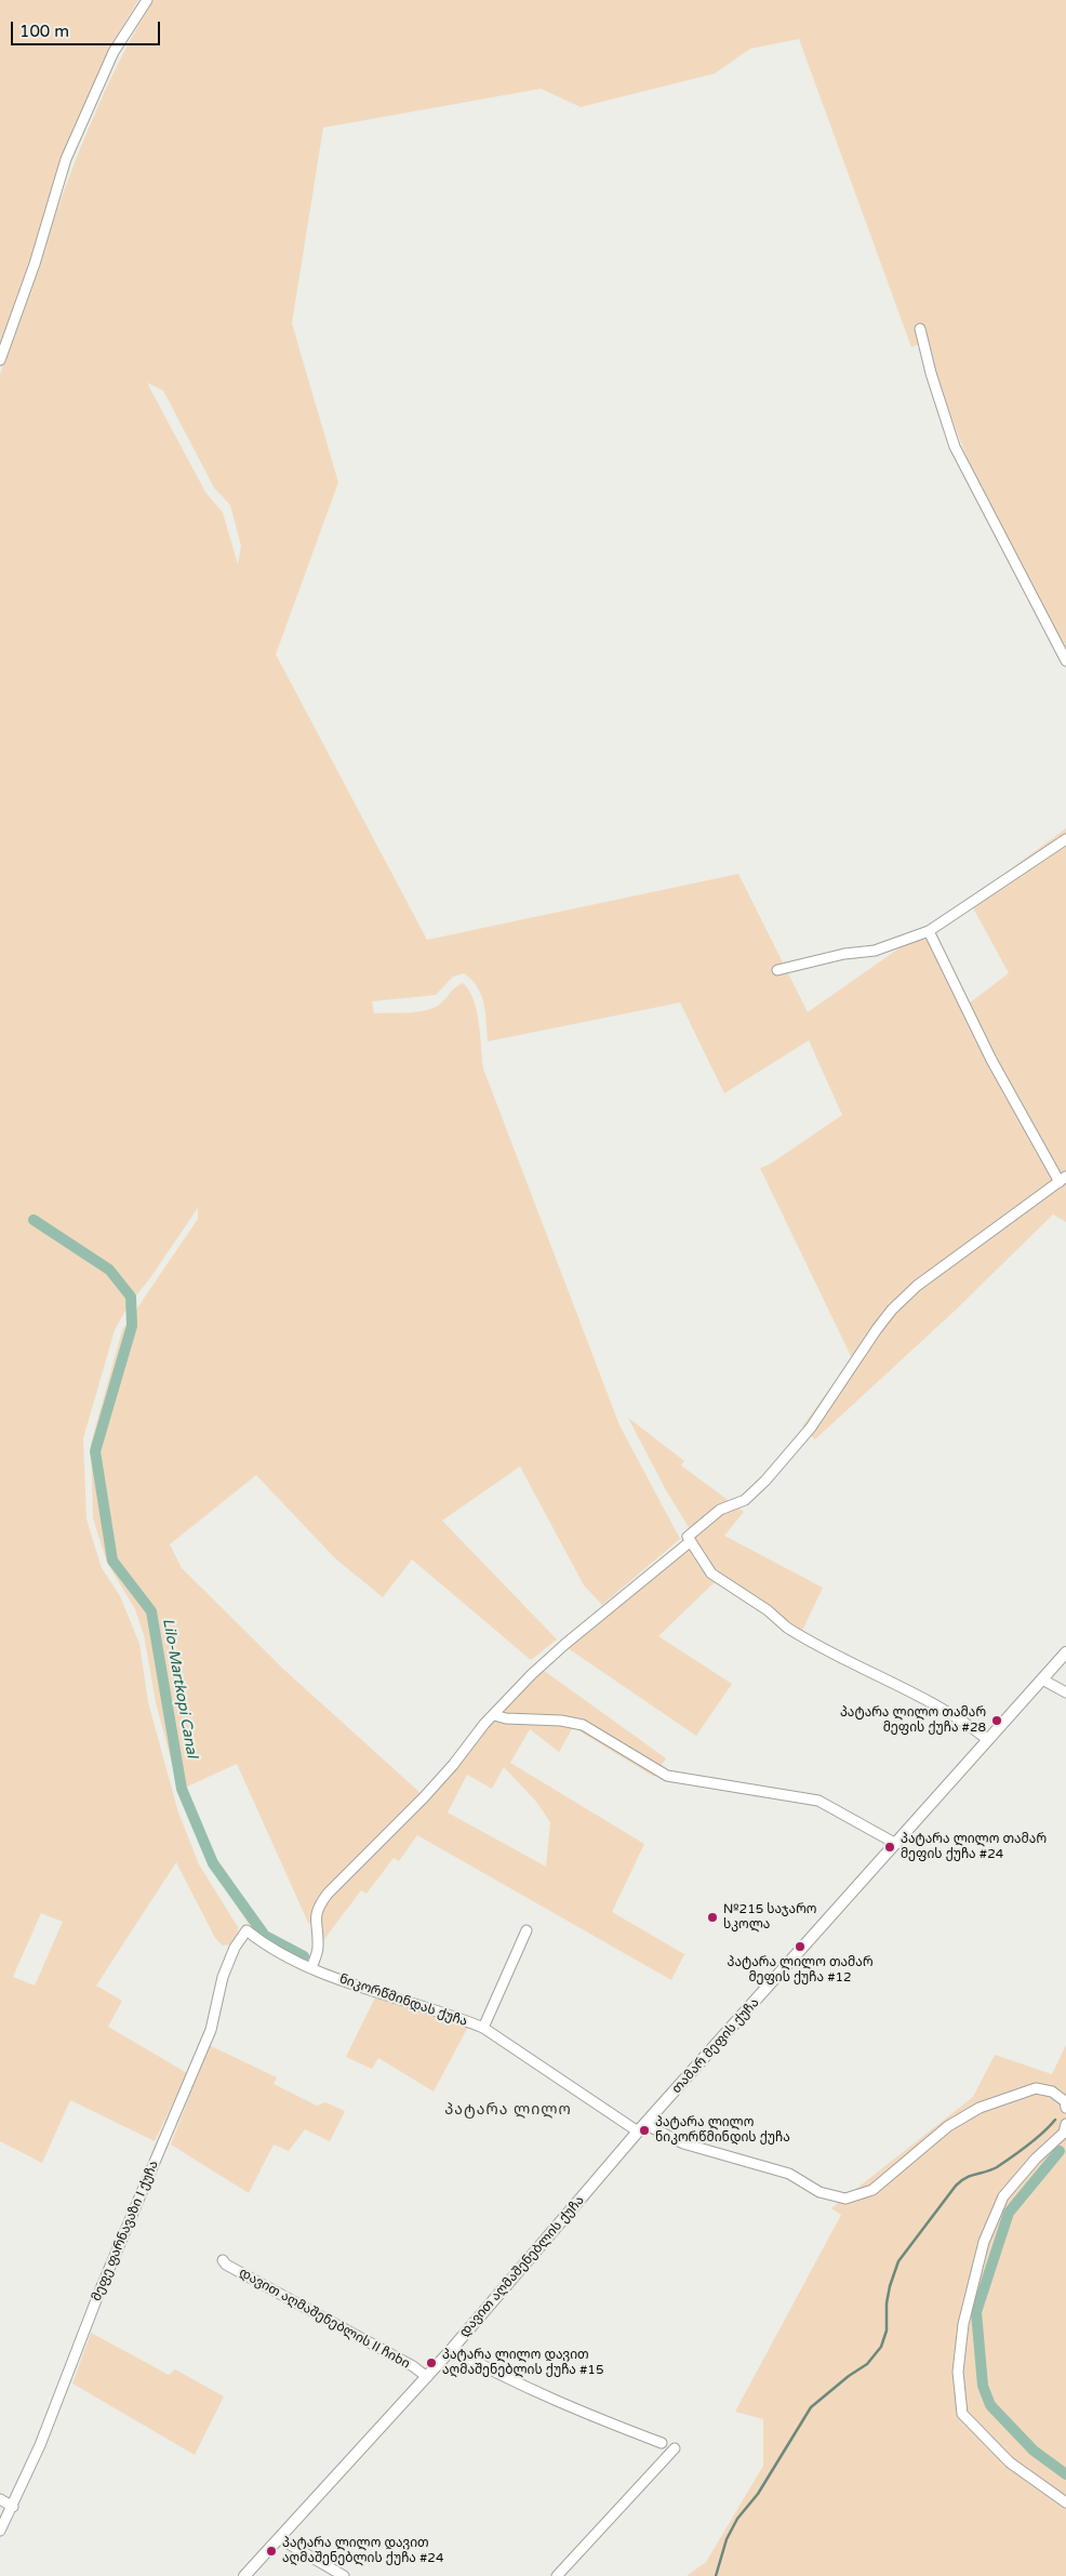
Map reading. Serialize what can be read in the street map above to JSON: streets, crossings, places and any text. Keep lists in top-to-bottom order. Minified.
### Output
{"streets":{"street":["ნიკორწმინდას ქუჩა","თამარ მეფის ქუჩა","მეფე ფარნავაზი I ქუჩა","დავით აღმაშენებლის ქუჩა","დავით აღმაშენებლის II ჩიხი"]},"crossings":[["ნიკორწმინდას ქუჩა","თამარ მეფის ქუჩა"],["ნიკორწმინდას ქუჩა","მეფე ფარნავაზი I ქუჩა"],["ნიკორწმინდას ქუჩა","დავით აღმაშენებლის ქუჩა"],["თამარ მეფის ქუჩა","დავით აღმაშენებლის ქუჩა"],["დავით აღმაშენებლის ქუჩა","დავით აღმაშენებლის II ჩიხი"]],"districts":["პატარა ლილო"],"water":["Lilo-Martkopi Canal"],"places":["პატარა ლილო თამარ მეფის ქუჩა #28","პატარა ლილო თამარ მეფის ქუჩა #24","№215 საჯარო სკოლა","პატარა ლილო თამარ მეფის ქუჩა #12","პატარა ლილო ნიკორწმინდის ქუჩა","პატარა ლილო დავით აღმაშენებლის ქუჩა #15","პატარა ლილო დავით აღმაშენებლის ქუჩა #24"],"scale_bar":"100 m"}
